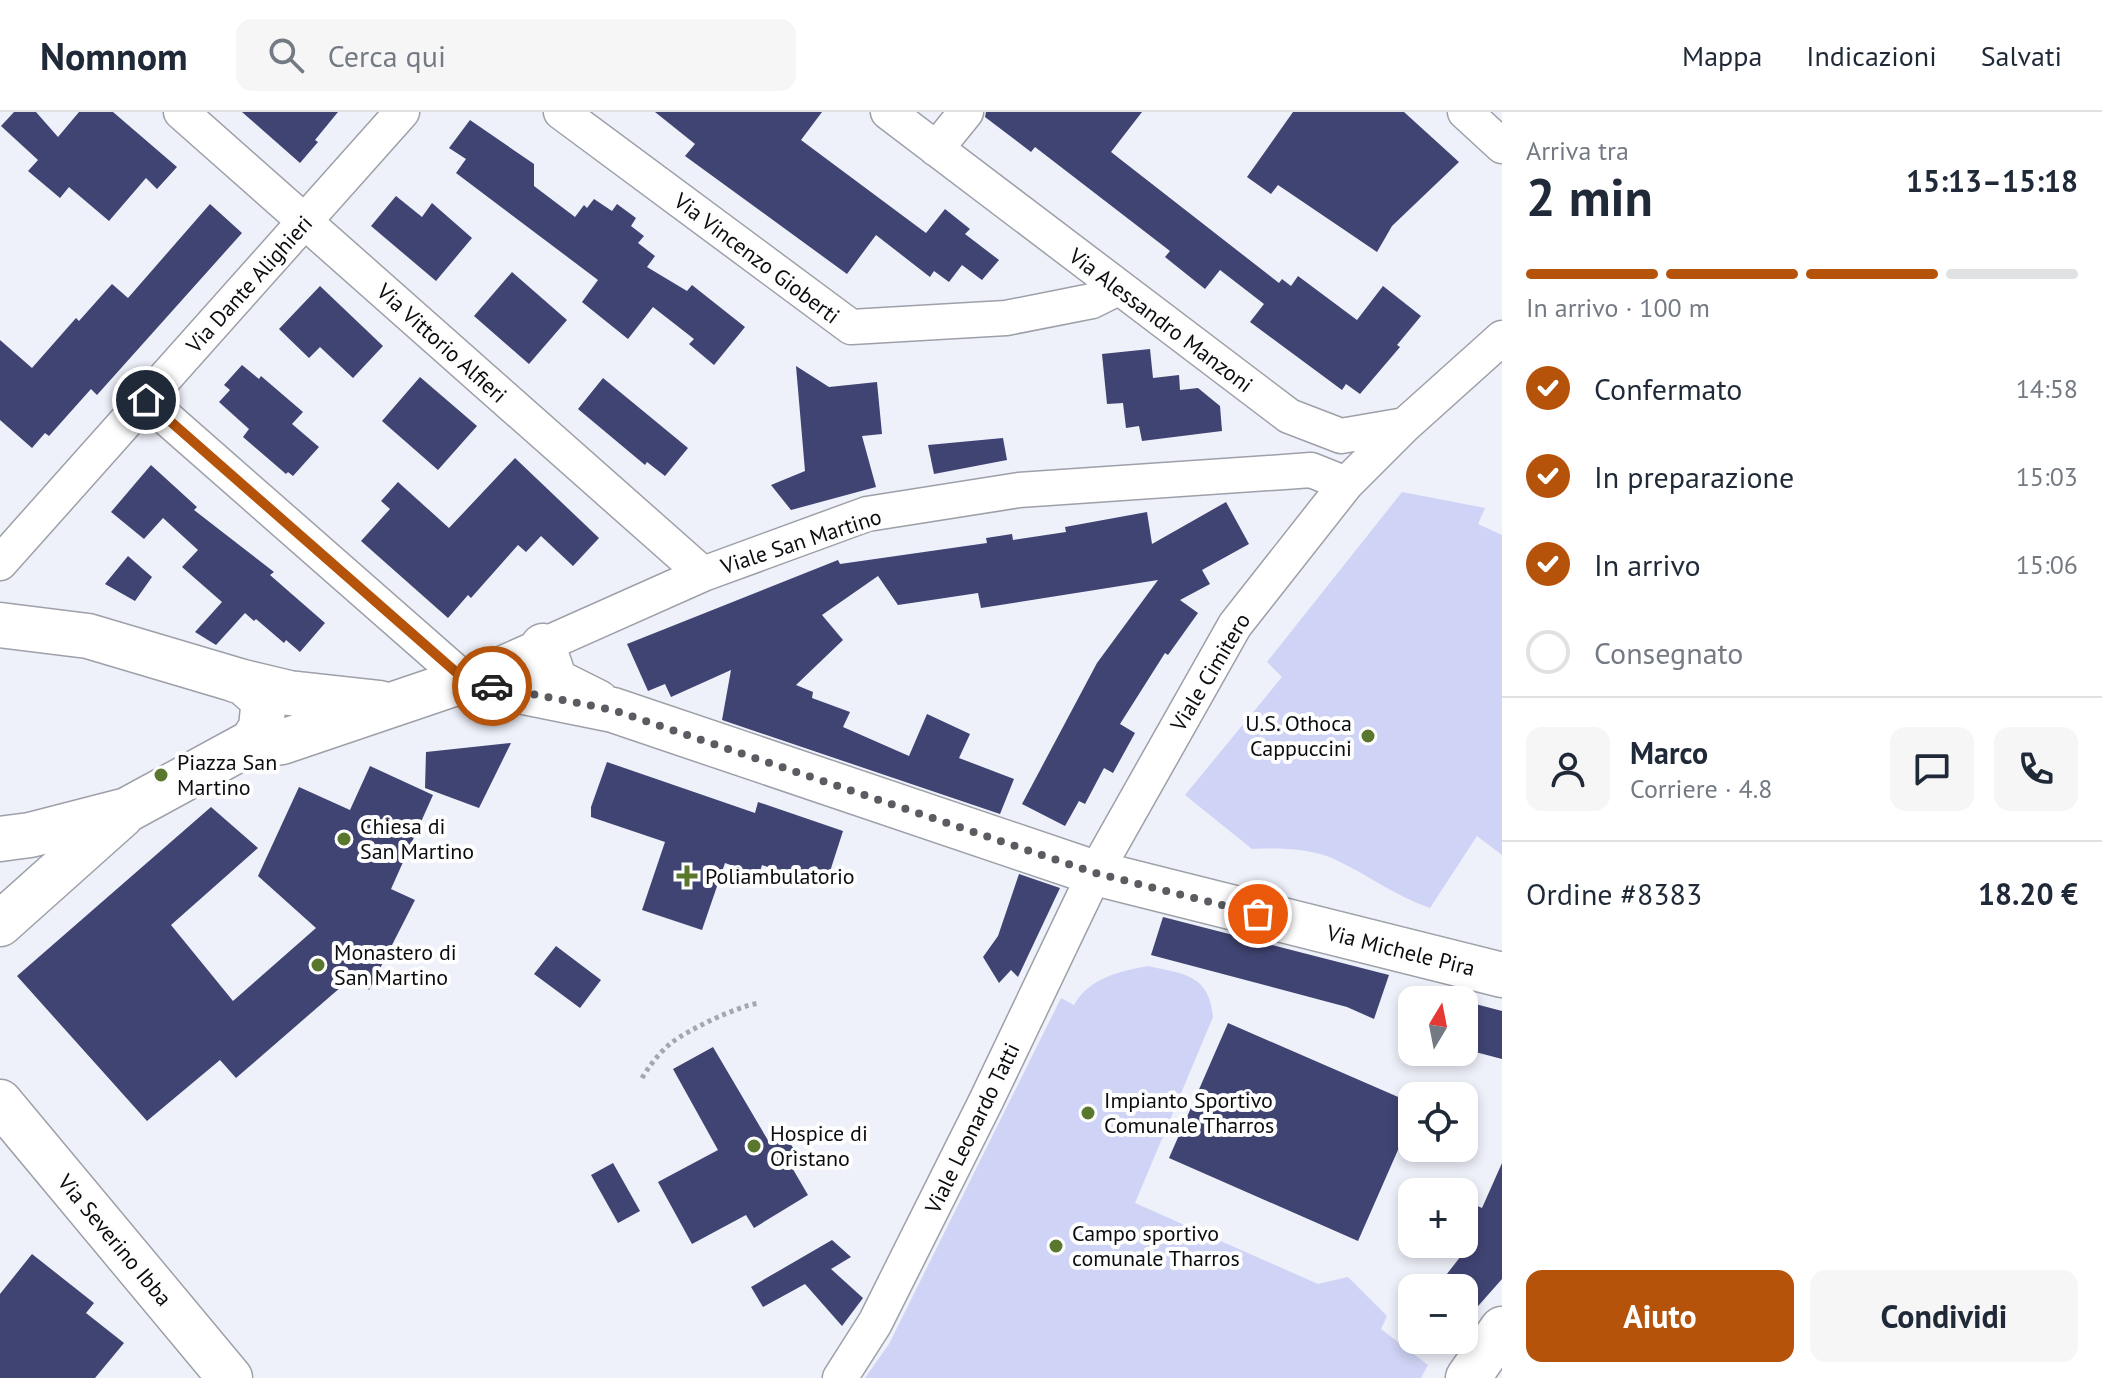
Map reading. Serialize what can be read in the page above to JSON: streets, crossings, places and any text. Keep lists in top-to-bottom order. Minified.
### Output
{"streets":{"street":["Via Vincenzo Gioberti","Via Dante Alighieri","Via Alessandro Manzoni","Via Vittorio Alfieri","Viale San Martino","Viale Cimitero","Via Michele Pira","Viale Leonardo Tatti","Via Severino Ibba"]},"crossings":[["Via Vincenzo Gioberti","Via Alessandro Manzoni"],["Via Dante Alighieri","Via Vittorio Alfieri"],["Via Vittorio Alfieri","Viale San Martino"],["Viale San Martino","Viale Cimitero"],["Viale San Martino","Via Michele Pira"],["Viale Cimitero","Via Michele Pira"],["Viale Cimitero","Viale Leonardo Tatti"],["Via Michele Pira","Viale Leonardo Tatti"]],"places":{"other":["U.S. Othoca Cappuccini","Piazza San Martino","Chiesa di San Martino","Monastero di San Martino","Impianto Sportivo Comunale Tharros","Hospice di Oristano","Campo sportivo comunale Tharros"],"health":["Poliambulatorio"]},"north":"top","page":{"header":"Nomnom","search":"Cerca qui","nav":["Mappa","Indicazioni","Salvati"],"heading":["2 min","Arriva tra","15:13–15:18"],"panel":["Marco","Corriere · 4.8","Ordine #8383","18.20 €"],"bar":"In arrivo · 100 m","list":[["Confermato","14:58"],["In preparazione","15:03"],["In arrivo","15:06"],"Consegnato"],"map_buttons":["+","−"],"buttons":["Aiuto","Condividi"]}}
